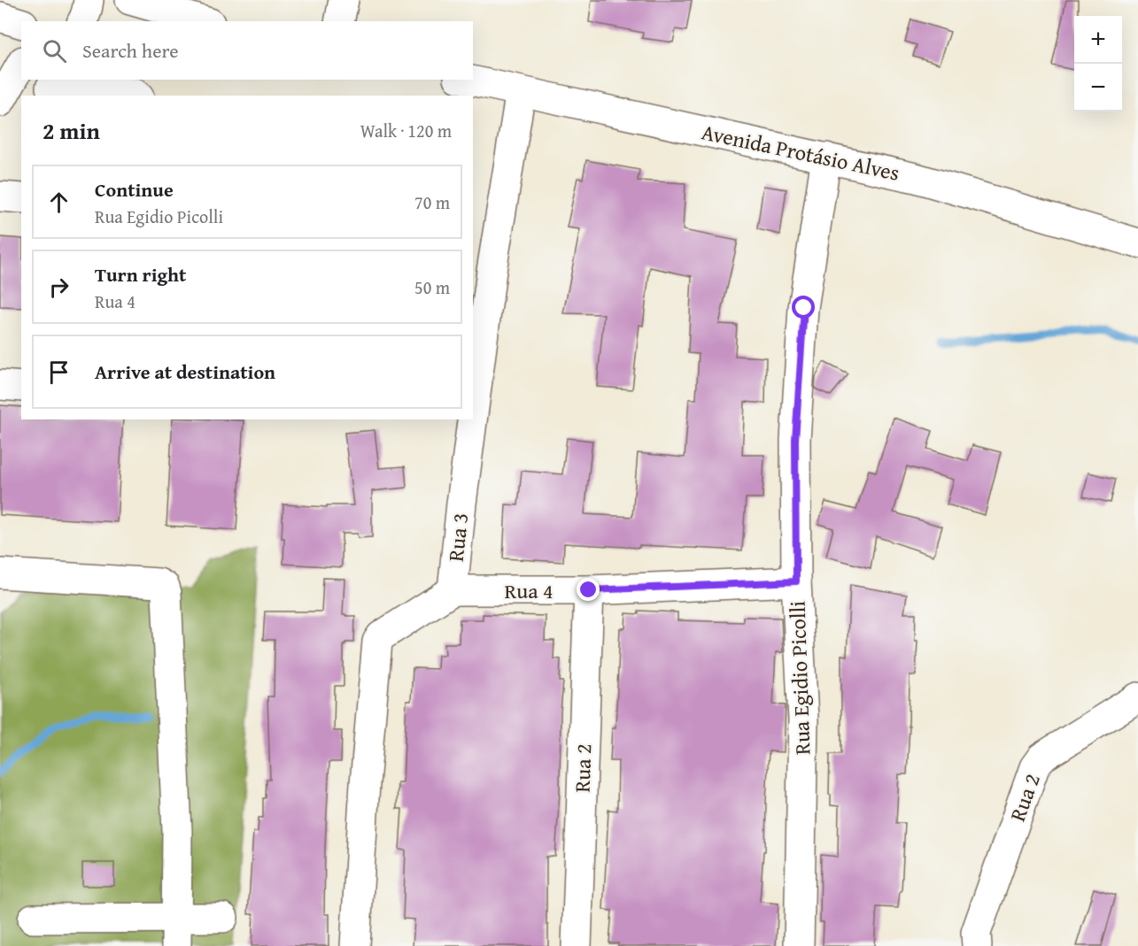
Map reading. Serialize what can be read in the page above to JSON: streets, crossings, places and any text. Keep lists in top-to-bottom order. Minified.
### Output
{"streets":{"street":["Avenida Protásio Alves","Rua 3","Rua 4","Rua Egidio Picolli","Rua 2"]},"crossings":[["Avenida Protásio Alves","Rua 3"],["Avenida Protásio Alves","Rua Egidio Picolli"],["Rua 3","Rua 4"],["Rua 4","Rua Egidio Picolli"],["Rua 4","Rua 2"]],"page":{"map_buttons":["+","−"],"search":"Search here","heading":["2 min","Walk · 120 m"],"list":[["Continue","Rua Egidio Picolli","70 m"],["Turn right","Rua 4","50 m"],"Arrive at destination"]}}
